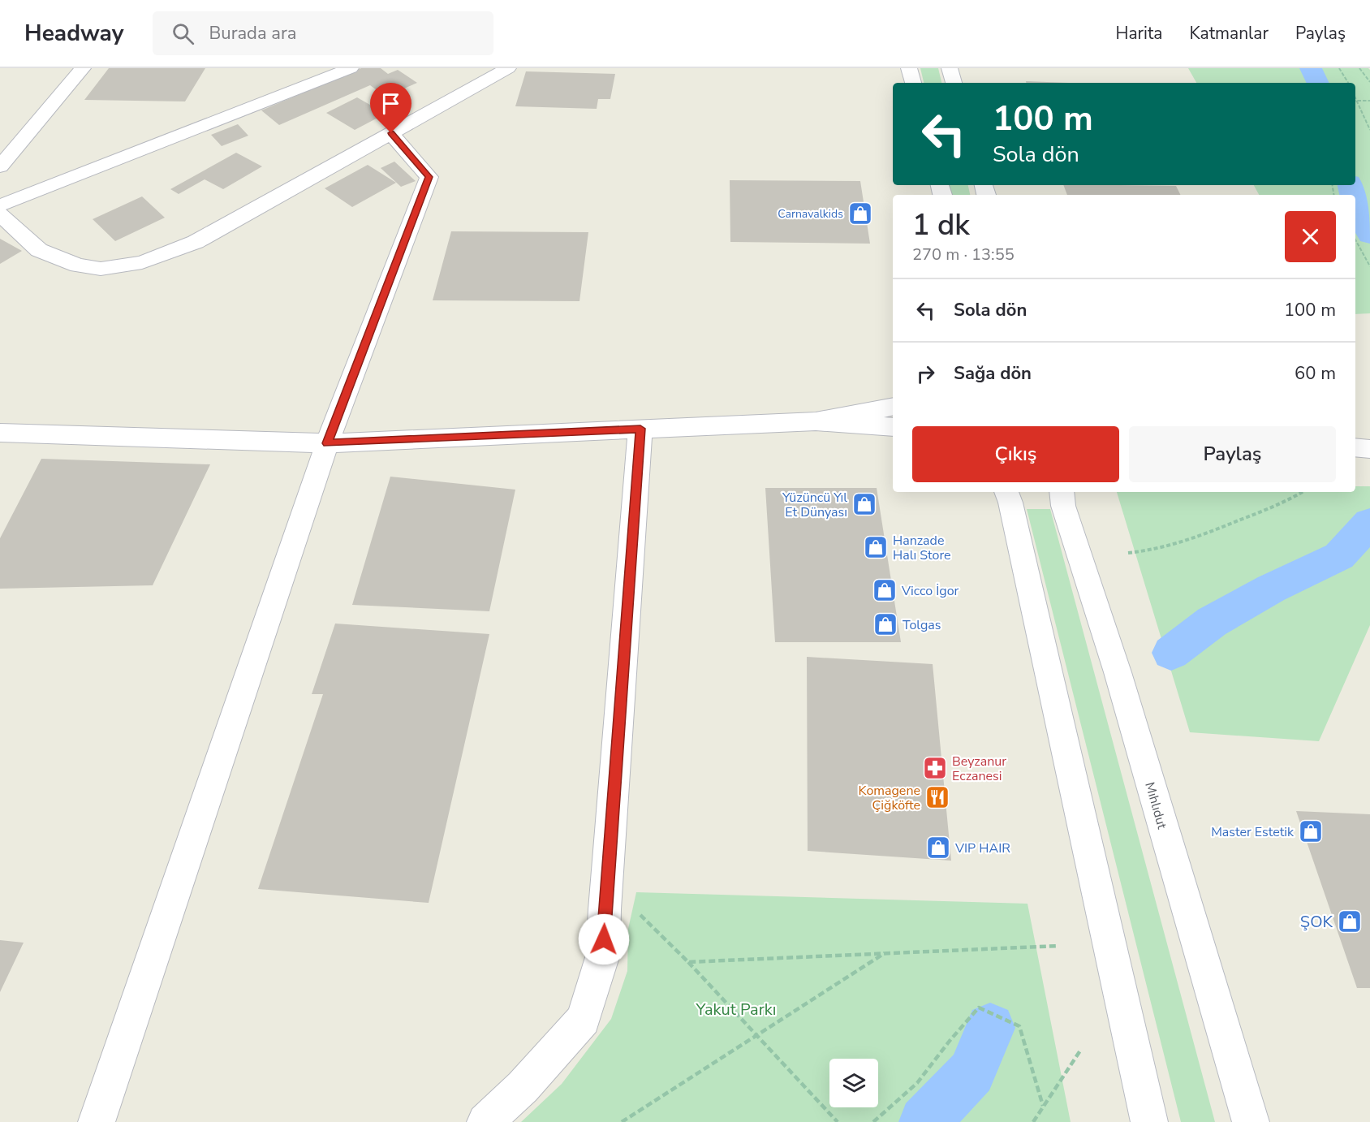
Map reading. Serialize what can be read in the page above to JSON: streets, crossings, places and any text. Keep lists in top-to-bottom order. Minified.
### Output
{"streets":{"street":["Mıhlıdut"]},"parks":["Yakut Parkı"],"places":{"shop":["Carnavalkids","Yüzüncü Yıl Et Dünyası","Hanzade Halı Store","Vicco İgor","Tolgas","Master Estetik","VIP HAIR","ŞOK"],"pharmacy":["Beyzanur Eczanesi"],"restaurant":["Komagene Çiğköfte"]},"page":{"header":"Headway","search":"Burada ara","nav":["Harita","Katmanlar","Paylaş"],"turn":["100 m","Sola dön"],"heading":["1 dk","270 m · 13:55"],"list":[{"name":"Sola dön","value":"100 m"},{"name":"Sağa dön","value":"60 m"}],"buttons":["Çıkış","Paylaş"]}}
